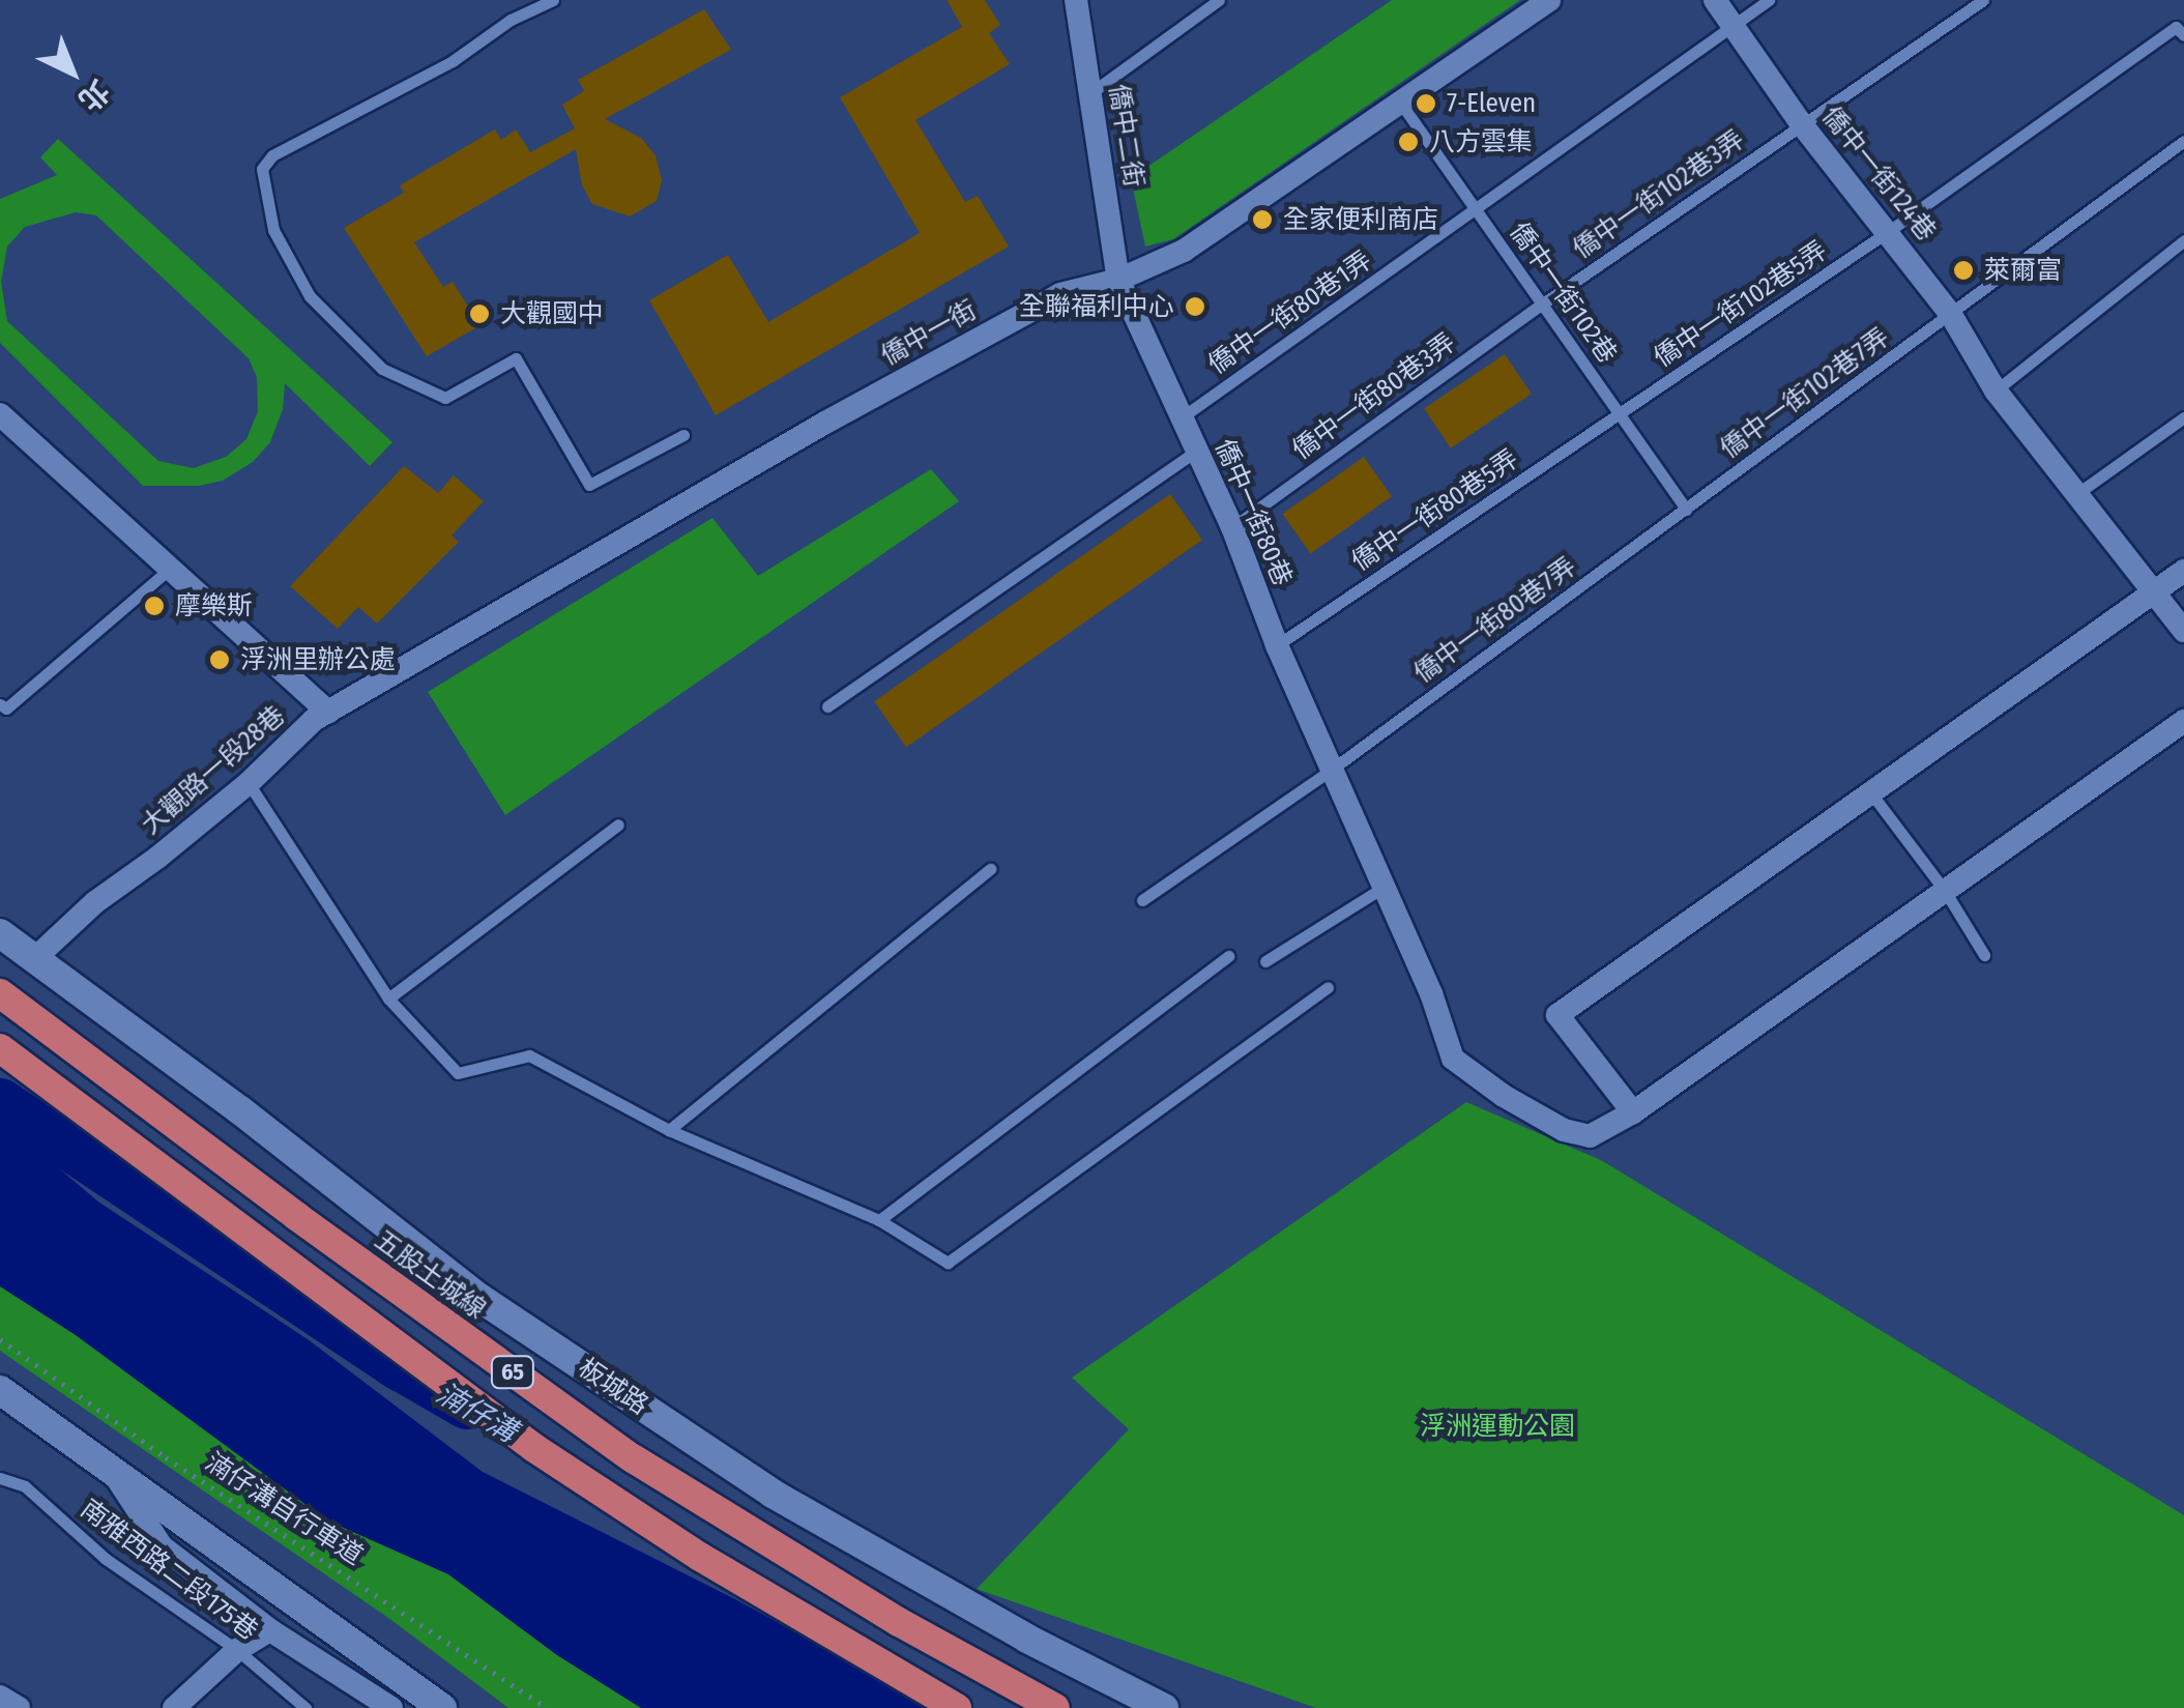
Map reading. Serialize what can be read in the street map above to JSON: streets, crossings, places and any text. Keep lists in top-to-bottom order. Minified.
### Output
{"streets":{"highway":["五股土城線","65"],"street":["僑中二街","僑中一街124巷","僑中一街","僑中一街80巷","大觀路一段28巷","板城路"],"lane":["僑中一街102巷3弄","僑中一街102巷","僑中一街102巷5弄","僑中一街80巷1弄","僑中一街102巷7弄","僑中一街80巷3弄","僑中一街80巷5弄","僑中一街80巷7弄","南雅西路二段175巷"],"path":["湳仔溝自行車道"]},"crossings":[["僑中二街","僑中一街"],["僑中二街","僑中一街80巷"],["僑中一街124巷","僑中一街102巷3弄"],["僑中一街124巷","僑中一街102巷5弄"],["僑中一街124巷","僑中一街80巷1弄"],["僑中一街124巷","僑中一街102巷7弄"],["僑中一街102巷3弄","僑中一街102巷"],["僑中一街102巷3弄","僑中一街80巷3弄"],["僑中一街102巷","僑中一街102巷5弄"],["僑中一街102巷","僑中一街80巷1弄"],["僑中一街102巷","僑中一街"],["僑中一街102巷","僑中一街102巷7弄"],["僑中一街102巷","僑中一街80巷3弄"],["僑中一街102巷","僑中一街80巷5弄"],["僑中一街102巷","僑中一街80巷7弄"],["僑中一街102巷5弄","僑中一街80巷5弄"],["僑中一街80巷1弄","僑中一街80巷"],["僑中一街","僑中一街80巷"],["僑中一街","大觀路一段28巷"],["僑中一街102巷7弄","僑中一街80巷7弄"],["僑中一街80巷3弄","僑中一街80巷"],["僑中一街80巷5弄","僑中一街80巷"],["僑中一街80巷","僑中一街80巷7弄"],["大觀路一段28巷","板城路"]],"water":["湳仔溝"],"parks":["浮洲運動公園"],"places":["7-Eleven","八方雲集","全家便利商店","萊爾富","全聯福利中心","大觀國中","摩樂斯","浮洲里辦公處"],"north":"bottom right"}
